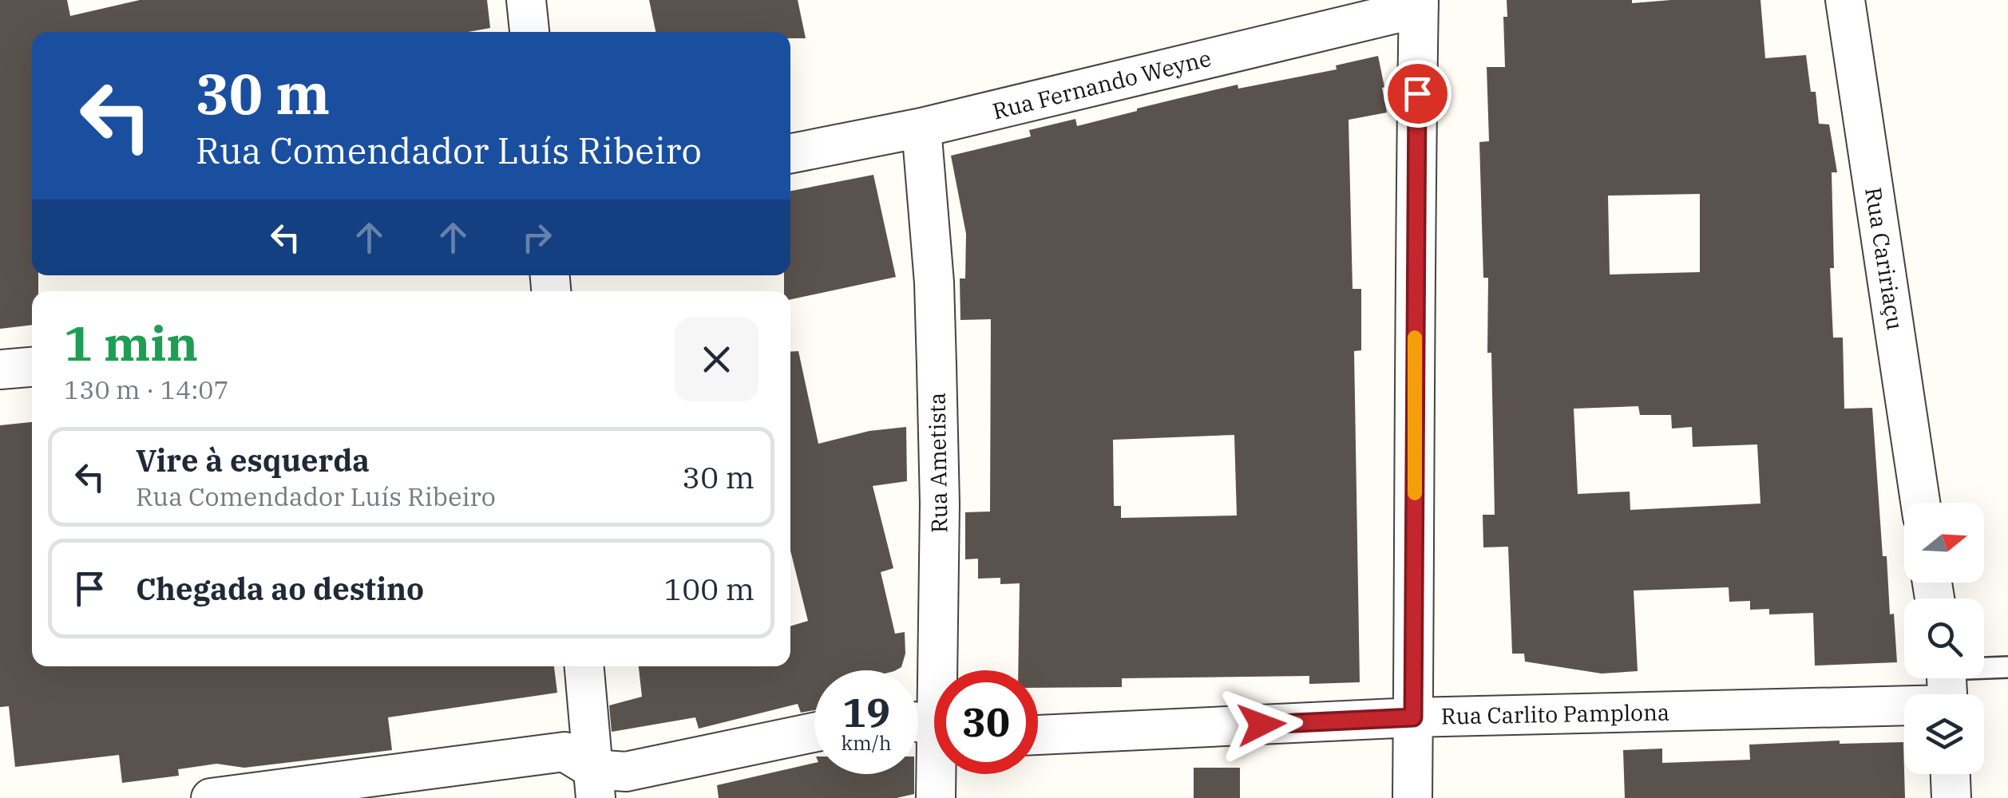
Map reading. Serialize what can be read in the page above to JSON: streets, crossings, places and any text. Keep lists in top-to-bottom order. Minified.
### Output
{"streets":{"street":["Rua Fernando Weyne","Rua Caririaçu","Rua Ametista","Rua Carlito Pamplona"]},"crossings":[["Rua Fernando Weyne","Rua Ametista"]],"north":"right","page":{"turn":["30 m","Rua Comendador Luís Ribeiro"],"heading":["1 min","130 m · 14:07"],"list":[{"name":"Vire à esquerda","note":"Rua Comendador Luís Ribeiro","value":"30 m"},{"name":"Chegada ao destino","value":"100 m"}],"speed":"19 km/h","limit":"30"}}
